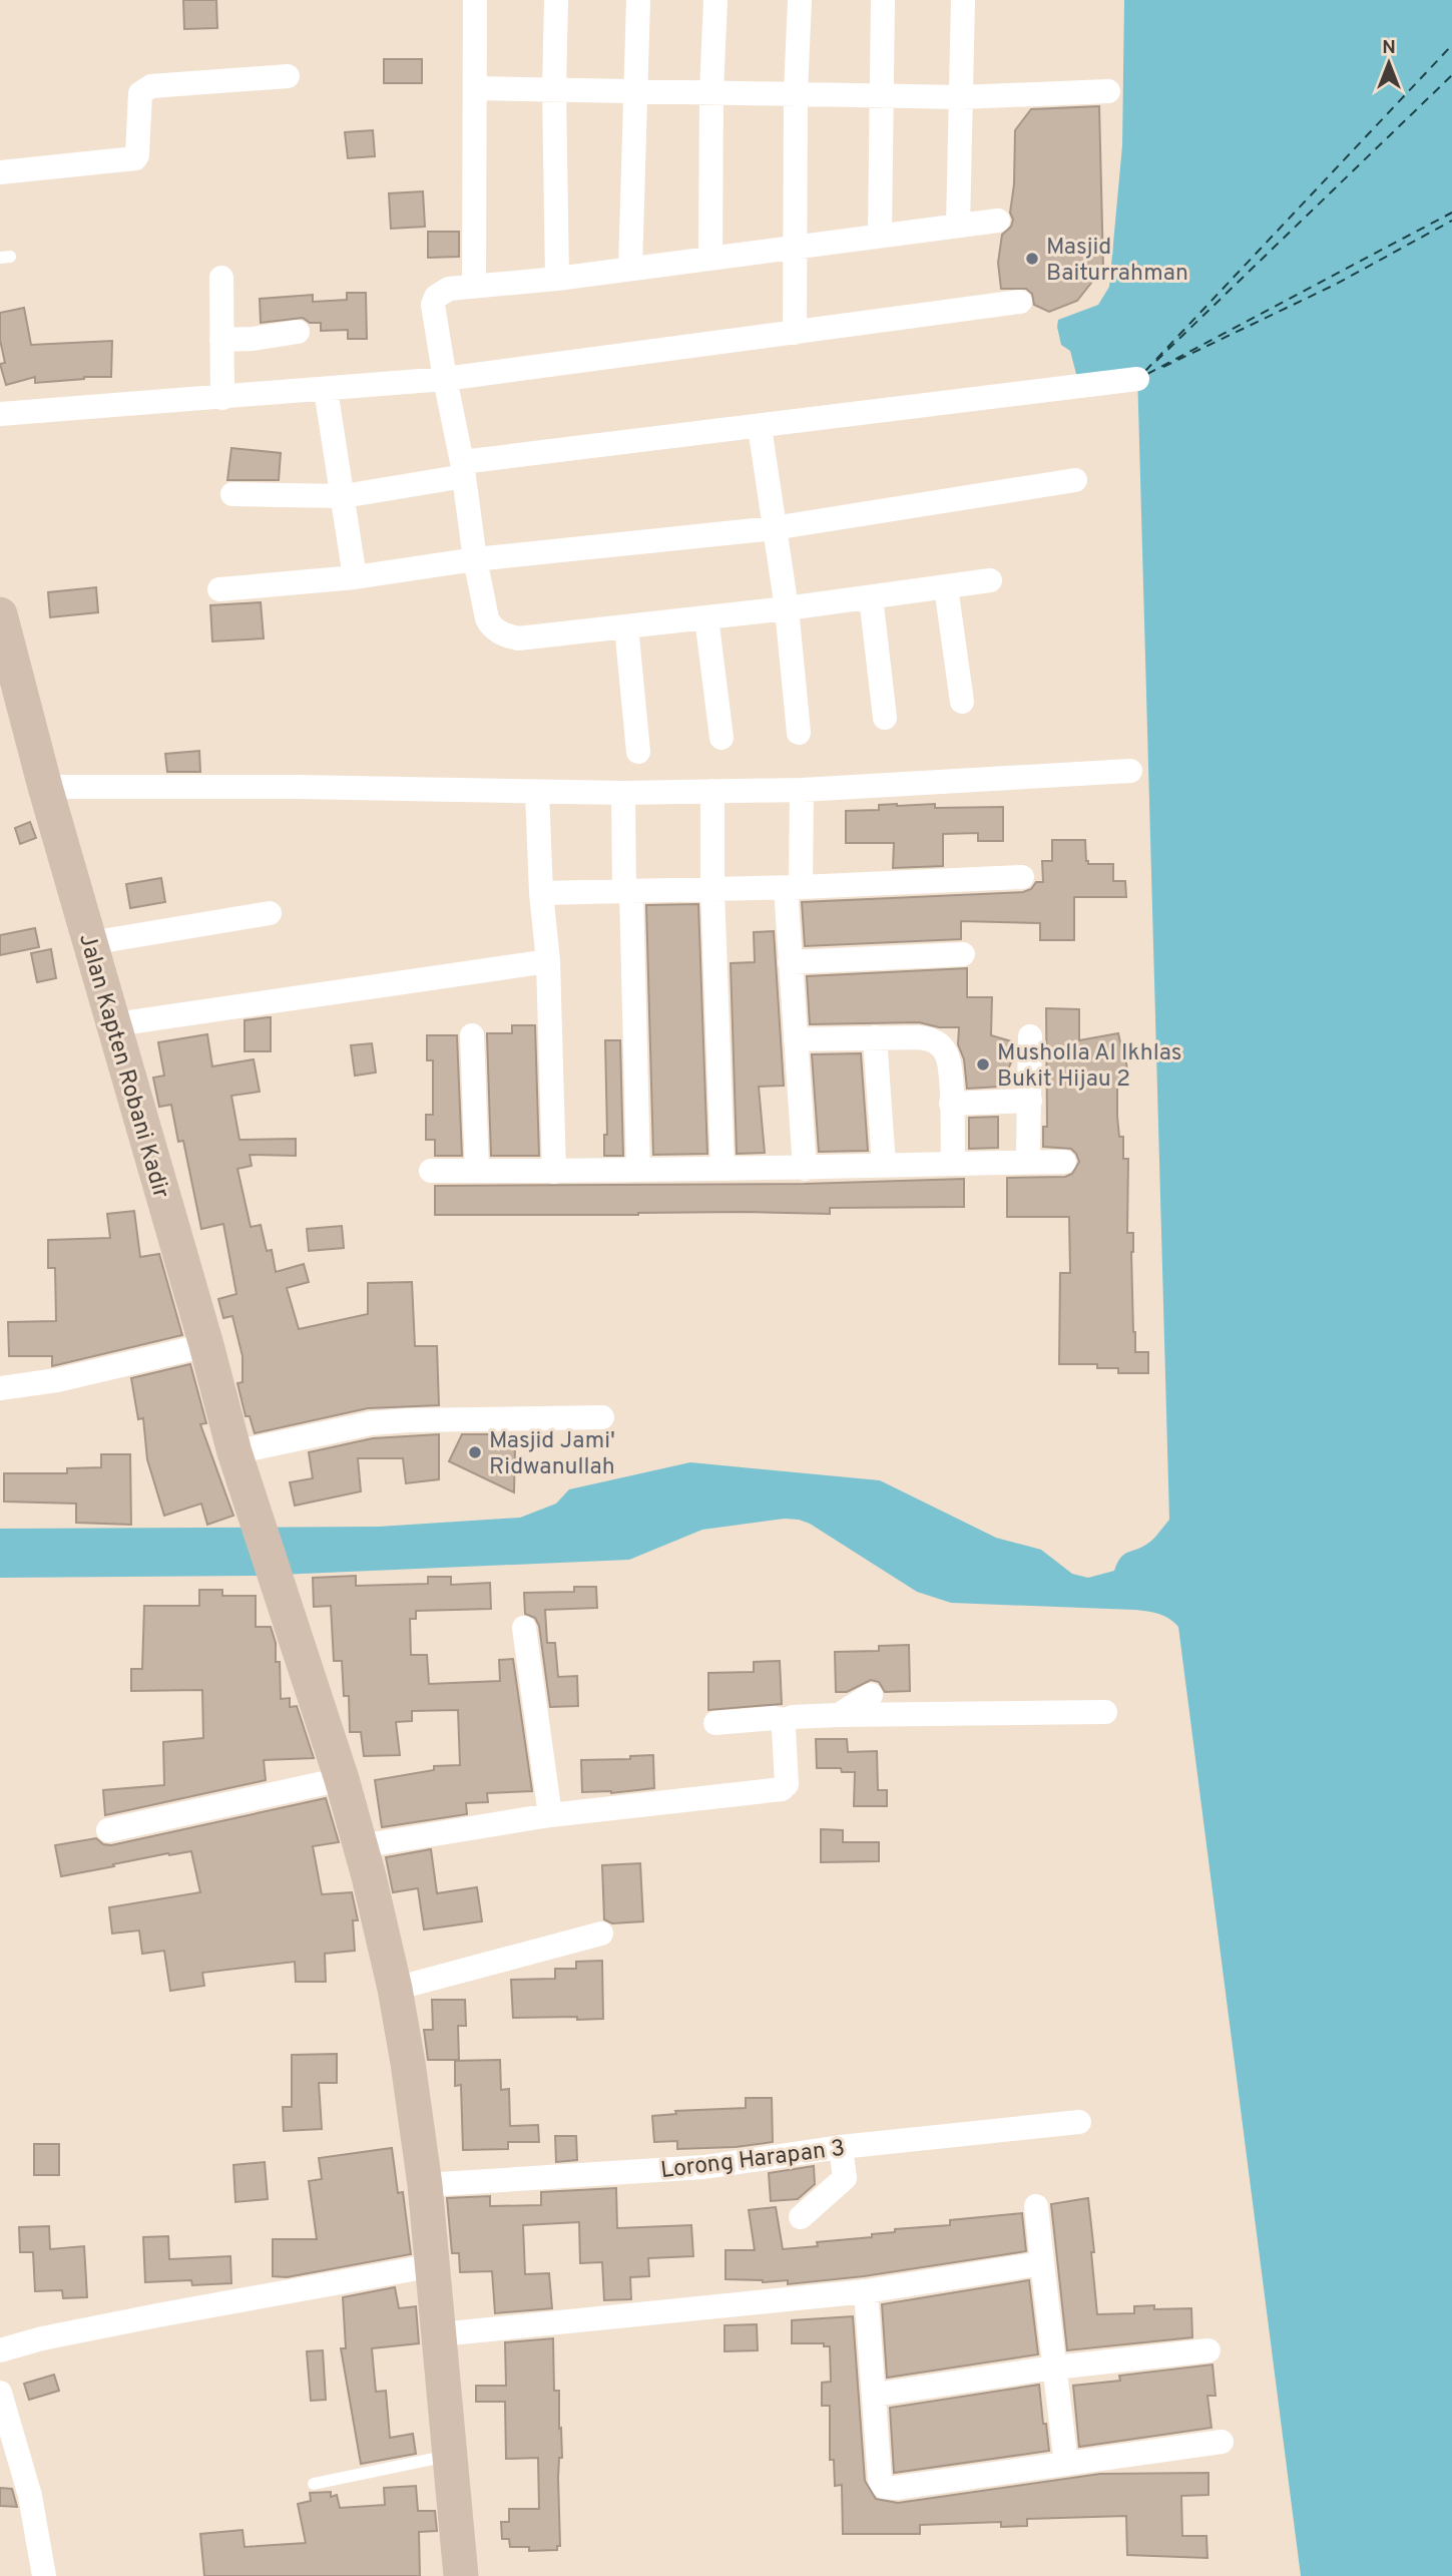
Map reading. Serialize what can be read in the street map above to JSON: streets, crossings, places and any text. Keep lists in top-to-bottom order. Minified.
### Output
{"streets":{"main road":["Jalan Kapten Robani Kadir"],"street":["Lorong Harapan 3"]},"crossings":[["Jalan Kapten Robani Kadir","Lorong Harapan 3"]],"places":["Masjid Baiturrahman","Musholla Al Ikhlas Bukit Hijau 2","Masjid Jami' Ridwanullah"],"north":"top"}
